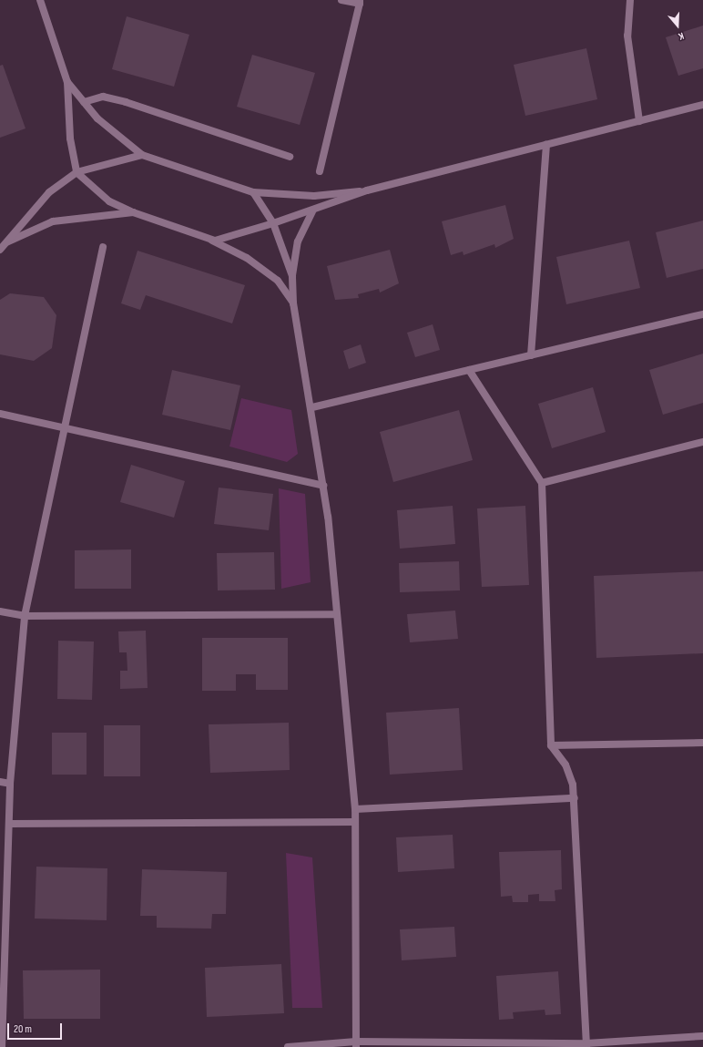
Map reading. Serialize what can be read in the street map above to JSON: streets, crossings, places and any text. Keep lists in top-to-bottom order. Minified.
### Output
{"scale_bar":"20 m","north":"bottom"}
